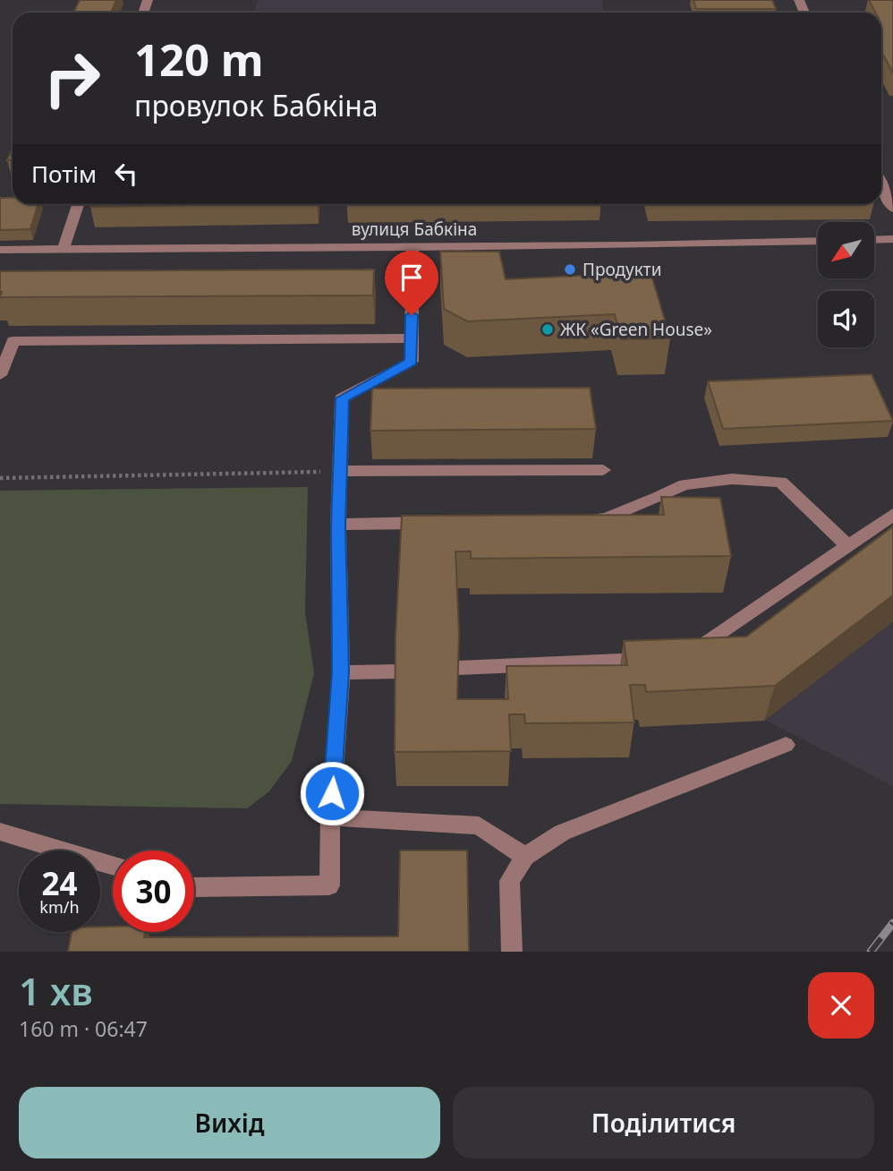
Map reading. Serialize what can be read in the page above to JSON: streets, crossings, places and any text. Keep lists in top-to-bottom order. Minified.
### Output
{"streets":{"street":["вулиця Бабкіна"]},"places":["Продукти","ЖК «Green House»"],"north":"bottom left","page":{"turn":["120 m","провулок Бабкіна"],"then":"Потім","speed":"24 km/h","limit":"30","heading":["1 хв","160 m · 06:47"],"buttons":["Вихід","Поділитися"]}}
